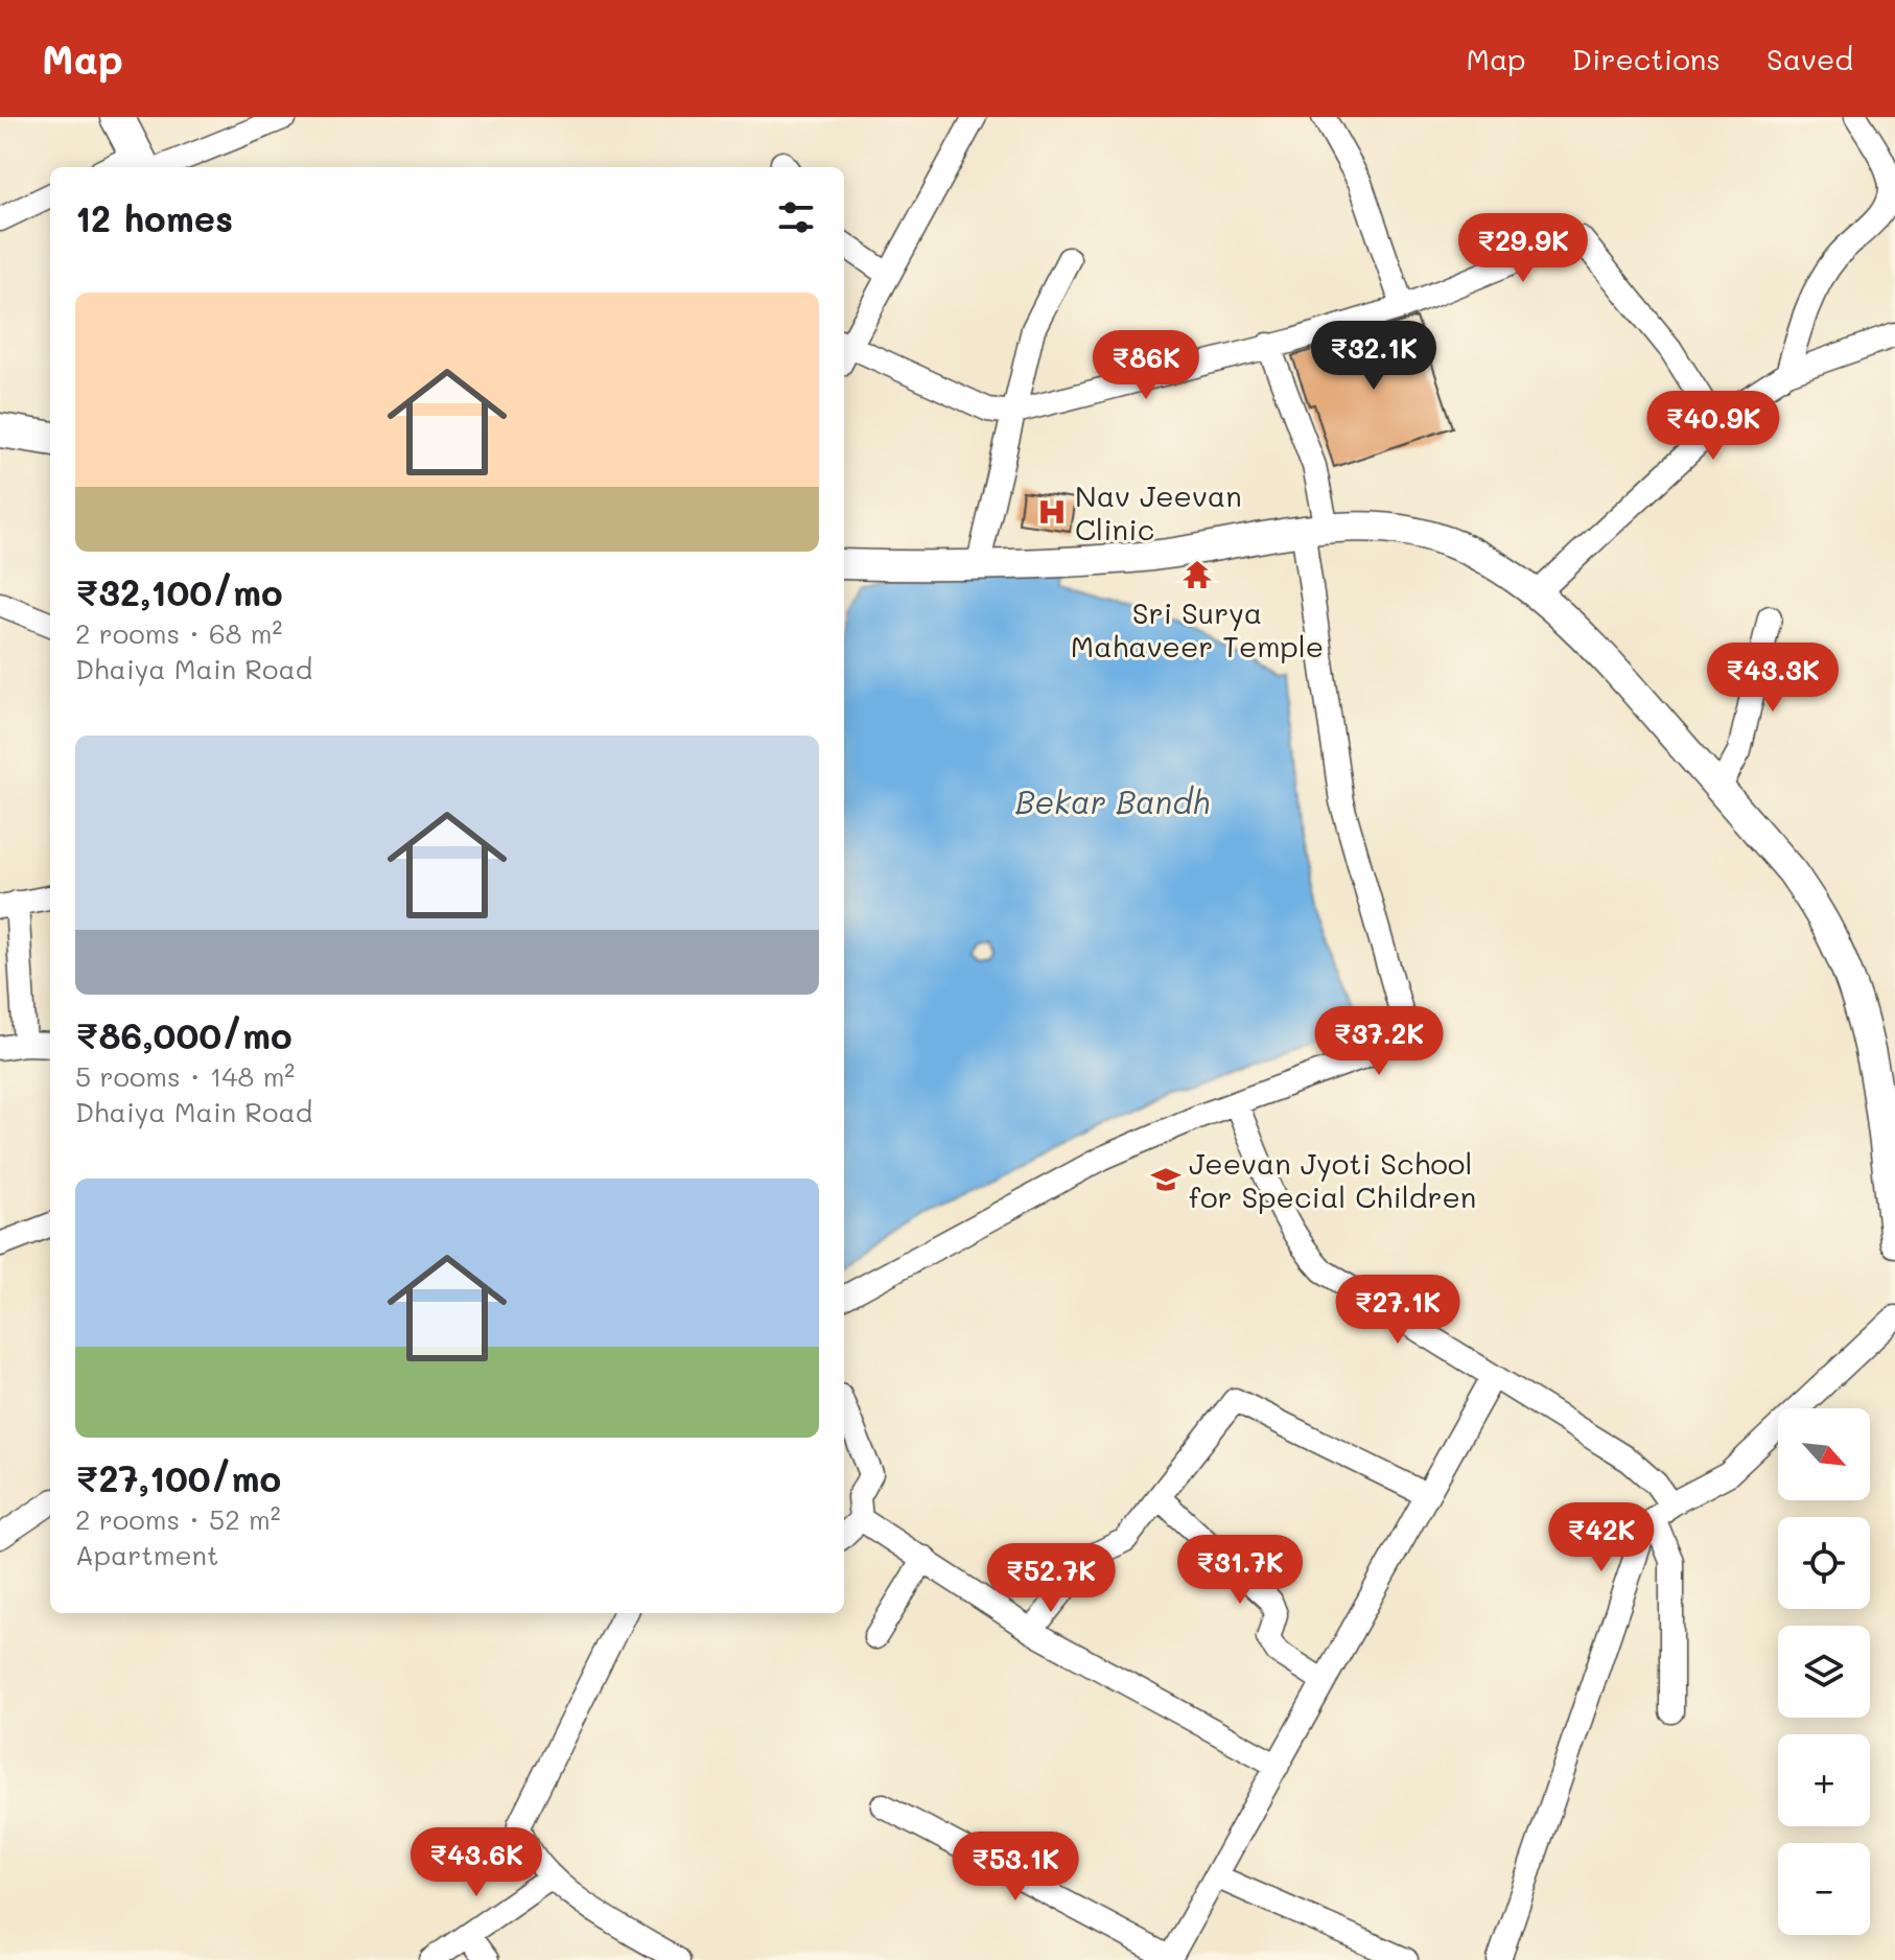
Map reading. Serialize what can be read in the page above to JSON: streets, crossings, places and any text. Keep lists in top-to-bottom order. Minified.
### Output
{"water":["Bekar Bandh"],"places":{"hospital":["Nav Jeevan Clinic"],"temple":["Sri Surya Mahaveer Temple"],"school or university":["Jeevan Jyoti School for Special Children"]},"north":"bottom right","page":{"header":"Map","nav":["Map","Directions","Saved"],"heading":"12 homes","price":["₹29.9K","₹32.1K","₹86K","₹40.9K","₹43.3K","₹37.2K","₹27.1K","₹42K","₹31.7K","₹52.7K","₹43.6K","₹53.1K"],"list":[{"name":"₹32,100/mo","note":"2 rooms · 68 m² · Dhaiya Main Road"},{"name":"₹86,000/mo","note":"5 rooms · 148 m² · Dhaiya Main Road"},{"name":"₹27,100/mo","note":"2 rooms · 52 m² · Apartment"}],"map_buttons":["+","−"]}}
